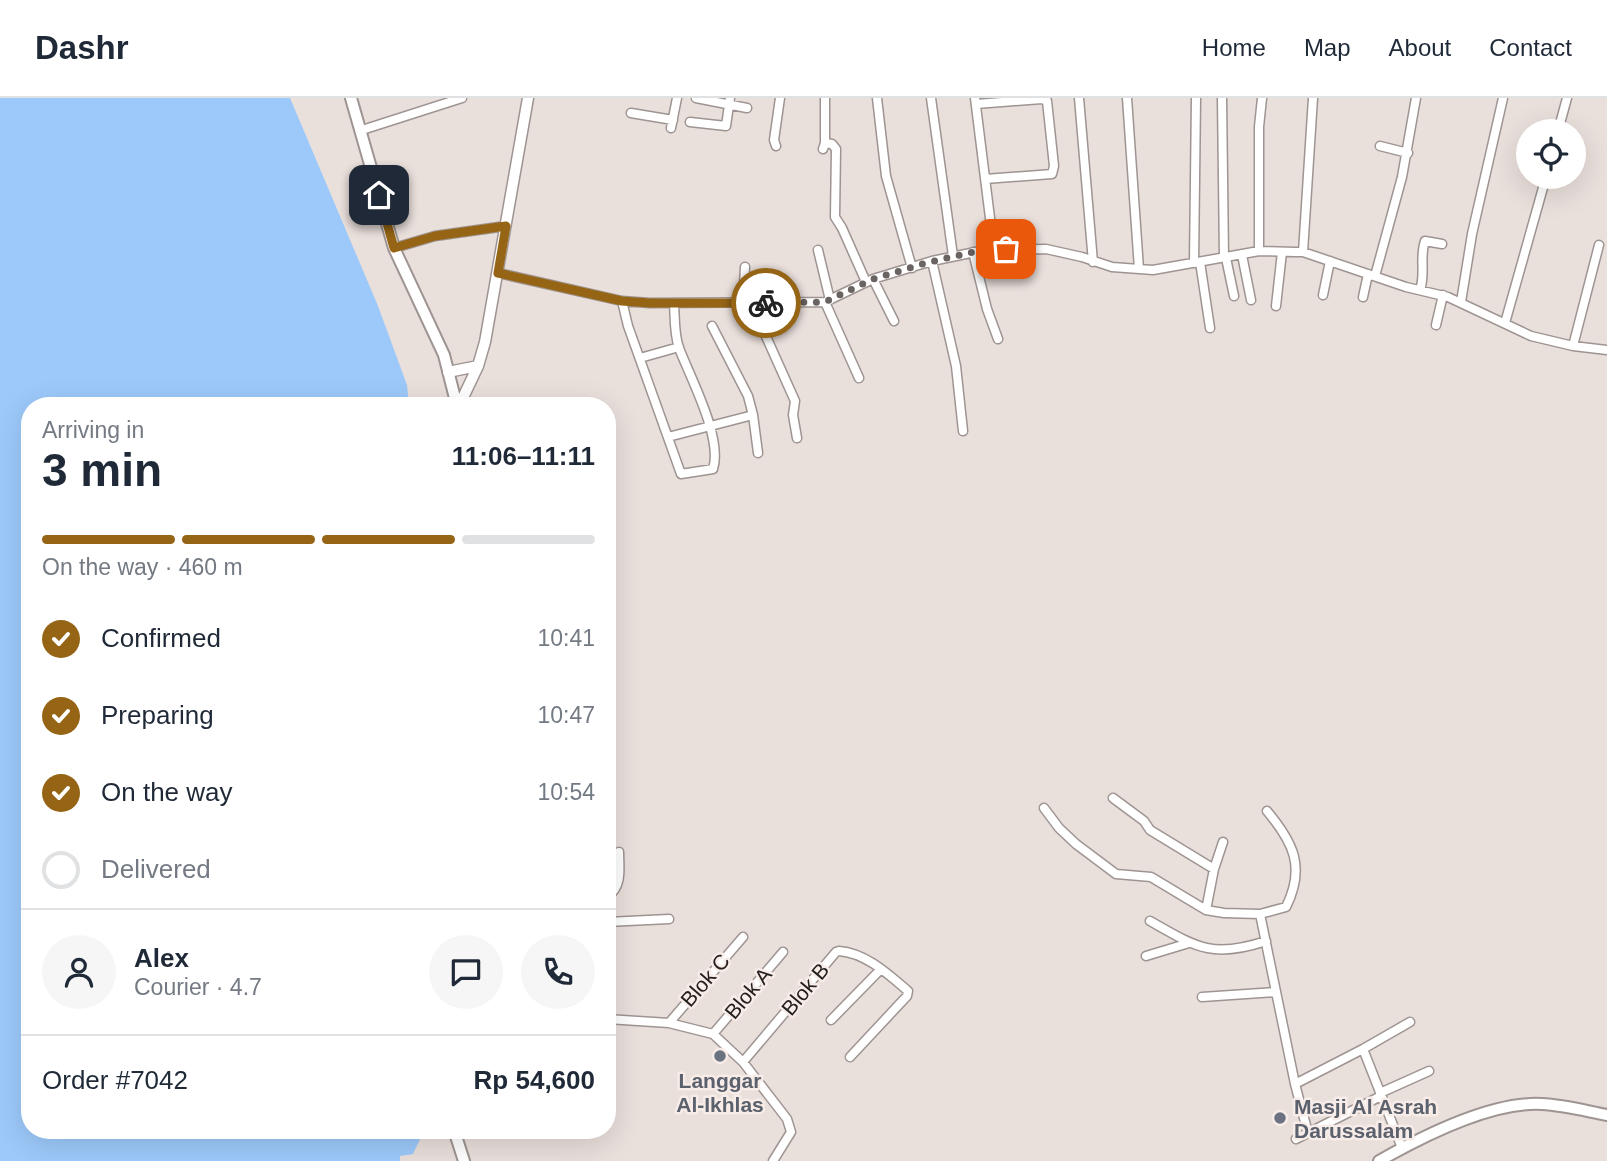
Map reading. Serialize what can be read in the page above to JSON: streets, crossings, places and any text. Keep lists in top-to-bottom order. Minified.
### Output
{"streets":{"street":["Blok C","Blok B","Blok A"]},"places":["Langgar Al-Ikhlas","Masji Al Asrah Darussalam"],"page":{"header":"Dashr","nav":["Home","Map","About","Contact"],"heading":["3 min","Arriving in","11:06–11:11"],"panel":["Alex","Courier · 4.7","Order #7042","Rp 54,600"],"bar":"On the way · 460 m","list":[["Confirmed","10:41"],["Preparing","10:47"],["On the way","10:54"],"Delivered"]}}
